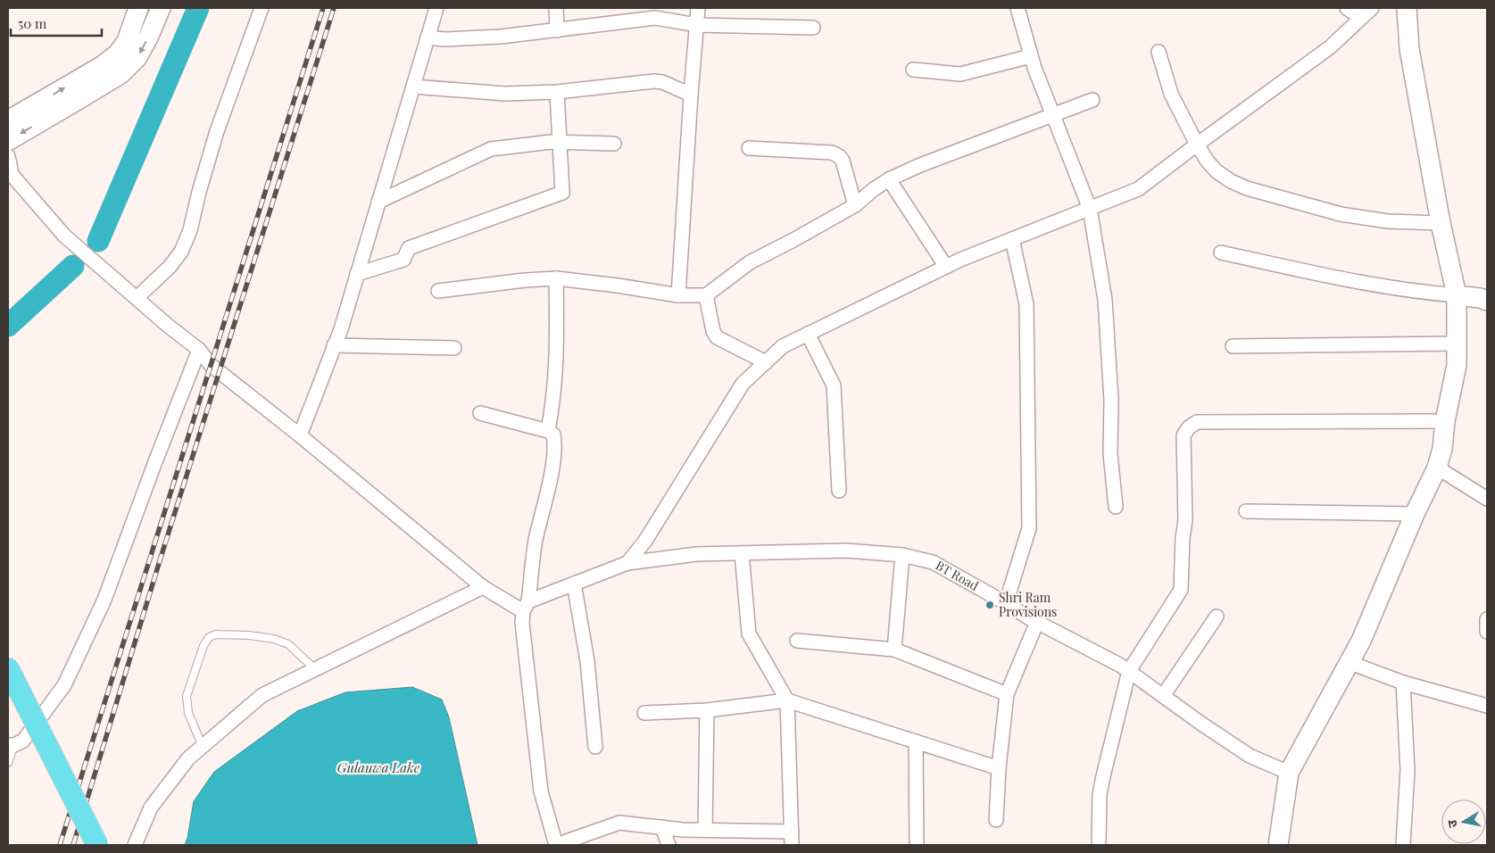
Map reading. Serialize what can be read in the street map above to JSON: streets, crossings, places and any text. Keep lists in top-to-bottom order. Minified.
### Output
{"streets":{"street":["BT Road"]},"water":["Gulauwa Lake"],"places":["Shri Ram Provisions"],"scale_bar":"50 m","north":"left"}
